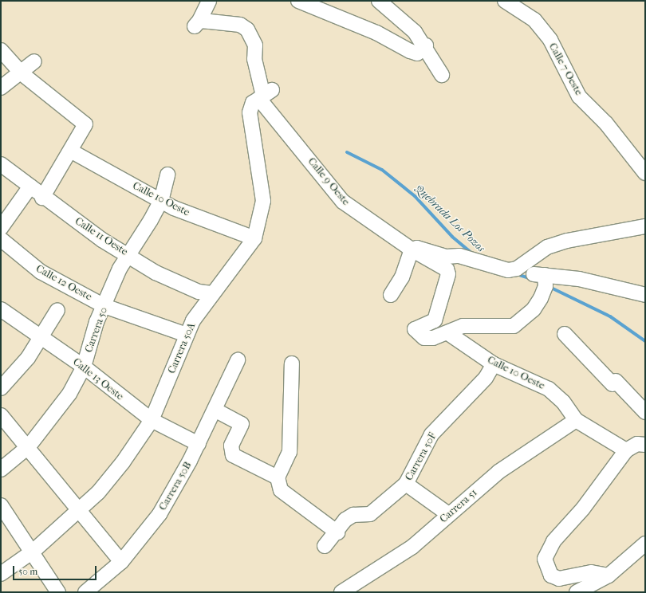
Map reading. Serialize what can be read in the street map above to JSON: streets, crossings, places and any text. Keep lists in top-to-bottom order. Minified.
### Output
{"streets":{"street":["Calle 7 Oeste","Calle 9 Oeste","Calle 10 Oeste","Calle 11 Oeste","Calle 12 Oeste","Carrera 50","Carrera 50A","Calle 13 Oeste","Carrera 50F","Carrera 50B","Carrera 51"]},"crossings":[["Calle 9 Oeste","Calle 10 Oeste"],["Calle 9 Oeste","Carrera 50A"],["Calle 10 Oeste","Carrera 50"],["Calle 10 Oeste","Carrera 50A"],["Calle 10 Oeste","Carrera 50F"],["Calle 10 Oeste","Carrera 51"],["Calle 11 Oeste","Carrera 50"],["Calle 11 Oeste","Carrera 50A"],["Calle 12 Oeste","Carrera 50"],["Calle 12 Oeste","Carrera 50A"],["Carrera 50","Calle 13 Oeste"],["Carrera 50A","Calle 13 Oeste"],["Calle 13 Oeste","Carrera 50B"]],"water":["Quebrada Los Pozos"],"scale_bar":"50 m"}
